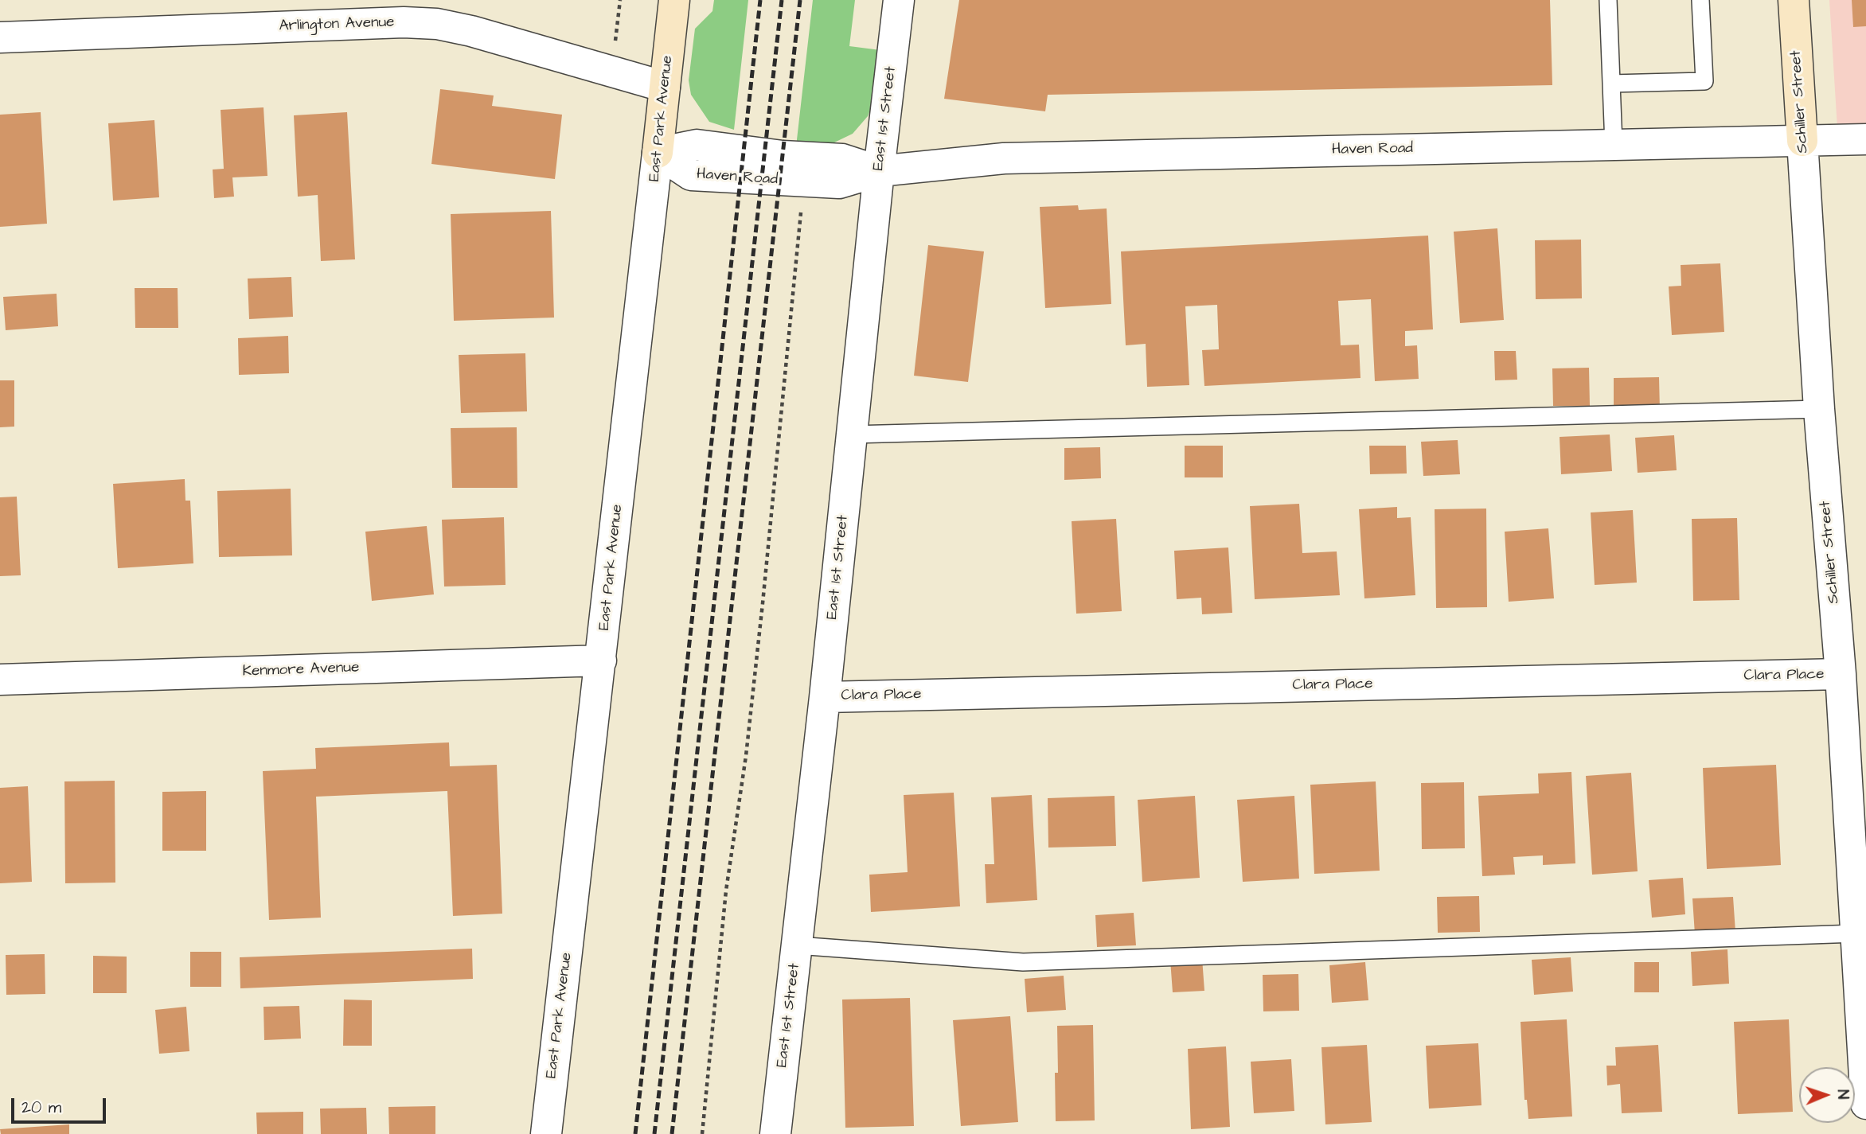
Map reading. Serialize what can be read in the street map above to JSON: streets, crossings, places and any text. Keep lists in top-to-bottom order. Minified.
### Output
{"streets":{"street":["Arlington Avenue","Schiller Street","East Park Avenue","East 1st Street","Haven Road","Kenmore Avenue","Clara Place"]},"crossings":[["Arlington Avenue","East Park Avenue"],["Schiller Street","Haven Road"],["Schiller Street","Clara Place"],["East Park Avenue","Haven Road"],["East Park Avenue","Kenmore Avenue"],["East 1st Street","Haven Road"],["East 1st Street","Clara Place"]],"scale_bar":"20 m","north":"right"}
